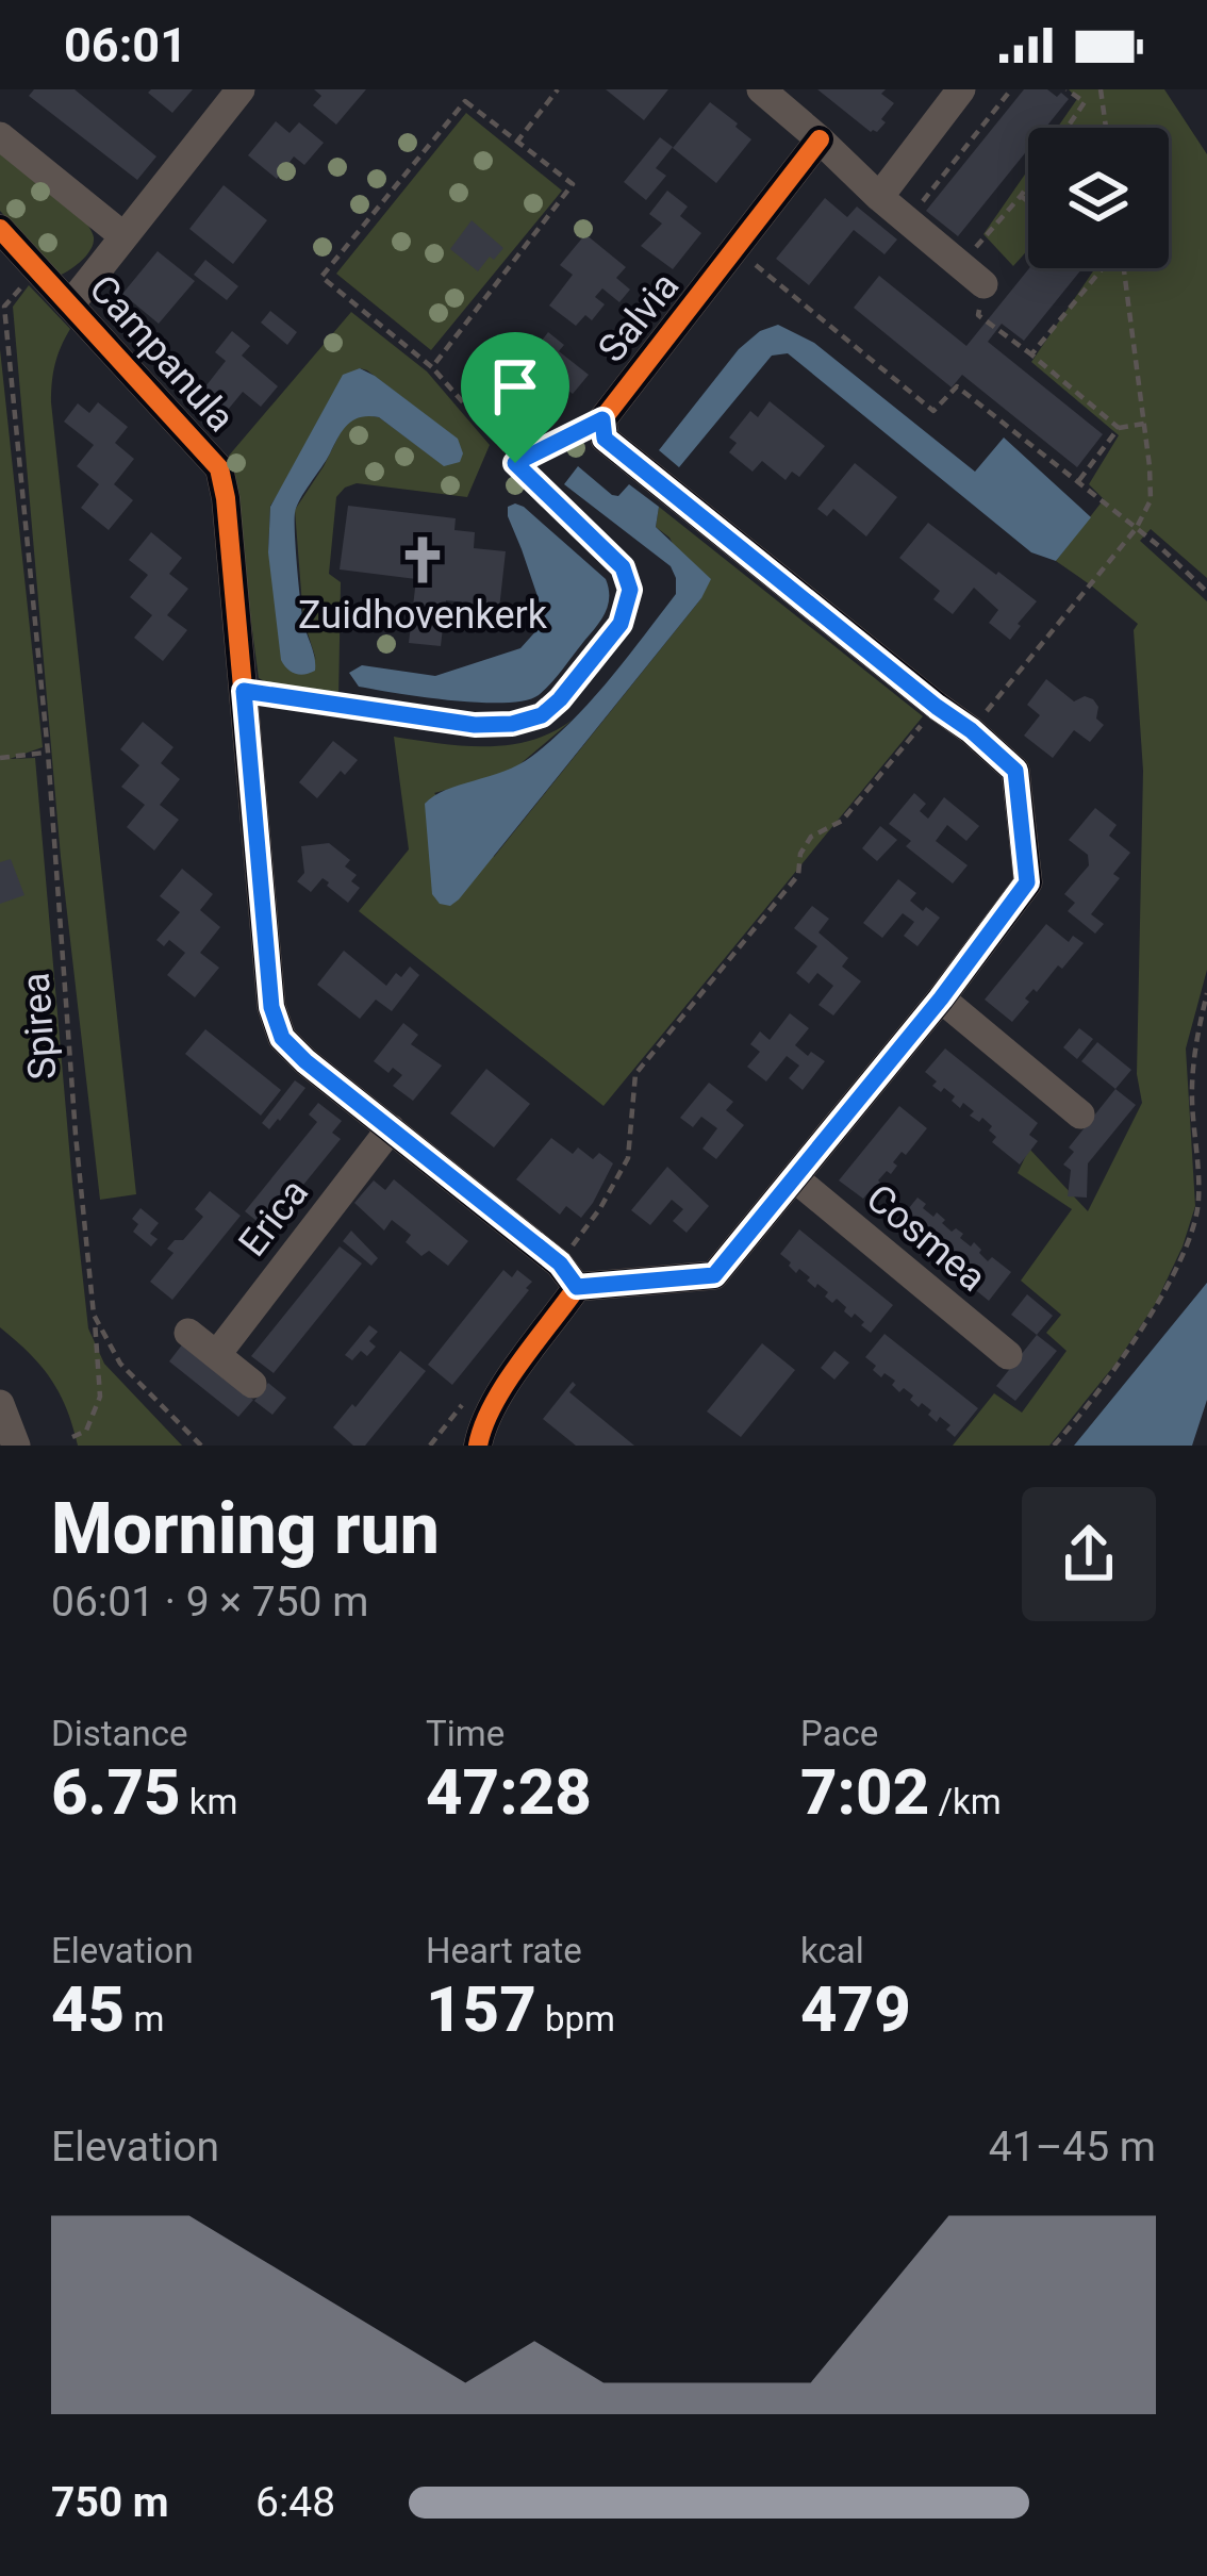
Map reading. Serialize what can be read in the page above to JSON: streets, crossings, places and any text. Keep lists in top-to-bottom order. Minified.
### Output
{"streets":{"street":["Salvia","Campanula","Erica","Cosmea"],"path":["Spirea"]},"crossings":[["Salvia","Campanula"],["Salvia","Cosmea"],["Campanula","Spirea"],["Campanula","Erica"]],"places":{"church":["Zuidhovenkerk"]},"page":{"status":"06:01","heading":["Morning run","06:01 · 9 × 750 m"],"stats":[["Distance","6.75 km"],["Time","47:28"],["Pace","7:02 /km"],["Elevation","45 m"],["Heart rate","157 bpm"],["kcal","479"]],"chart":["Elevation","41–45 m"],"list":[{"name":"750 m","note":"6:48"}]}}
